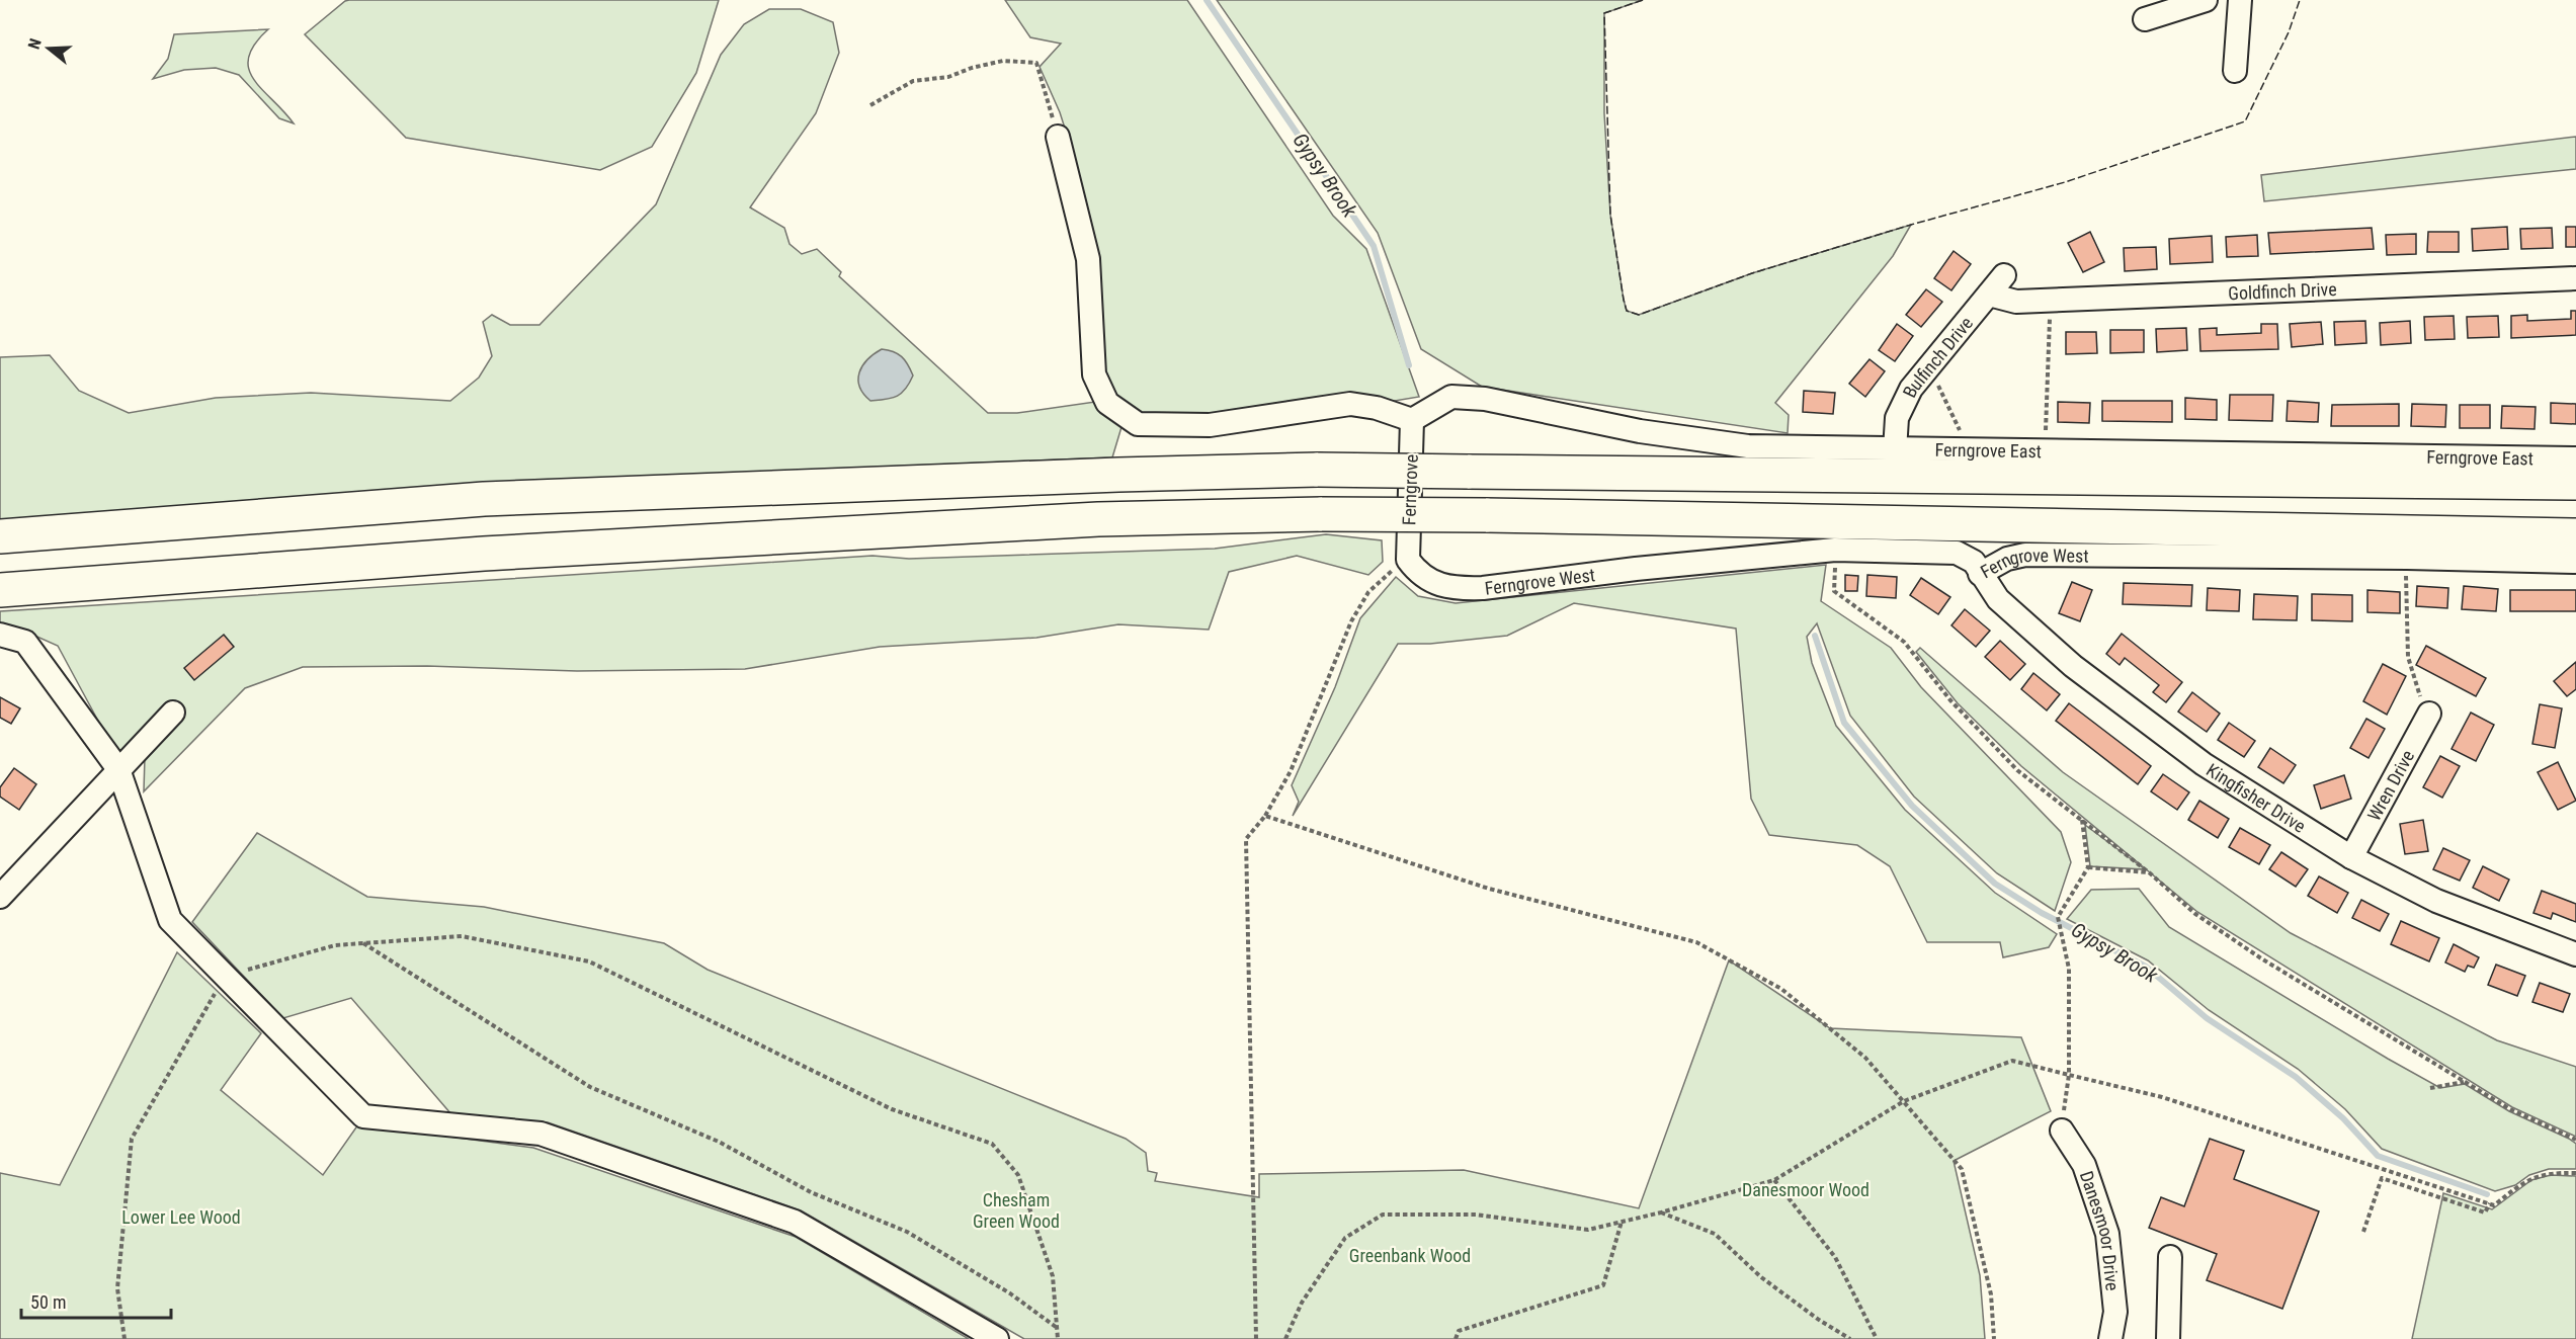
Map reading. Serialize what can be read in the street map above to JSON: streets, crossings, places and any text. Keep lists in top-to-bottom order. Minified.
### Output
{"streets":{"street":["Goldfinch Drive","Bulfinch Drive","Ferngrove East","Ferngrove","Ferngrove West","Wren Drive","Kingfisher Drive","Danesmoor Drive"]},"crossings":[["Goldfinch Drive","Bulfinch Drive"],["Bulfinch Drive","Ferngrove East"],["Ferngrove East","Ferngrove"],["Ferngrove","Ferngrove West"],["Ferngrove West","Kingfisher Drive"],["Wren Drive","Kingfisher Drive"]],"water":["Gypsy Brook"],"parks":["Danesmoor Wood","Chesham Green Wood","Lower Lee Wood","Greenbank Wood"],"scale_bar":"50 m","north":"left"}
